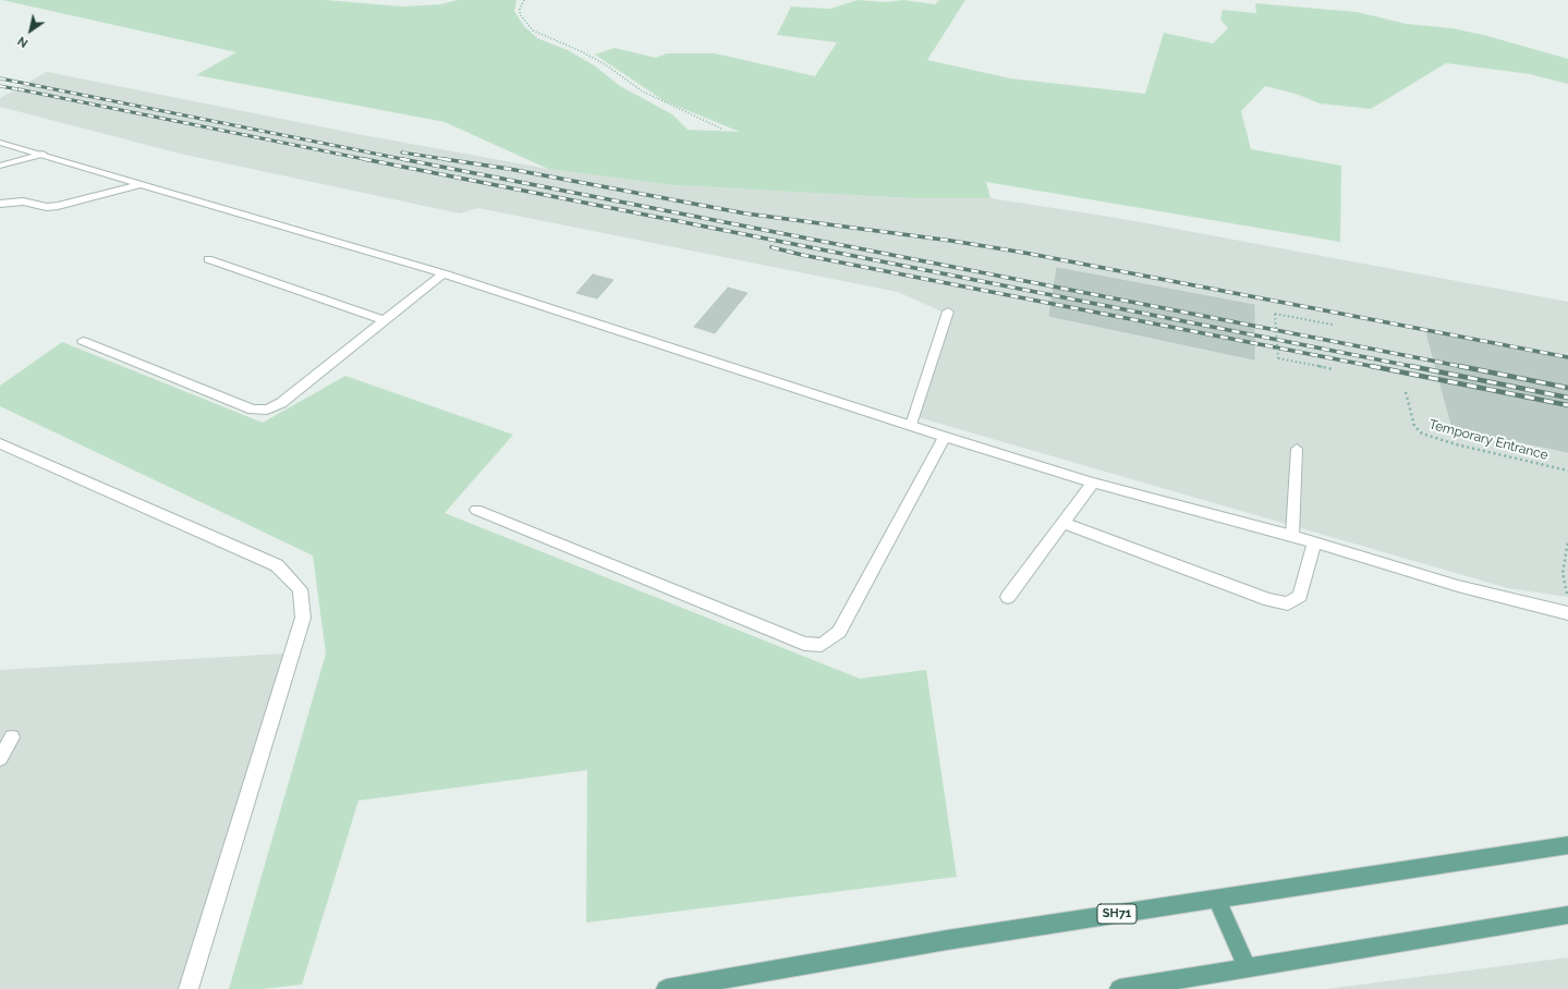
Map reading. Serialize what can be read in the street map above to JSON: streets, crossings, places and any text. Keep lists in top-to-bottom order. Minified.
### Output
{"streets":{"main road":["SH71"],"path":["Temporary Entrance"]},"north":"bottom left"}
